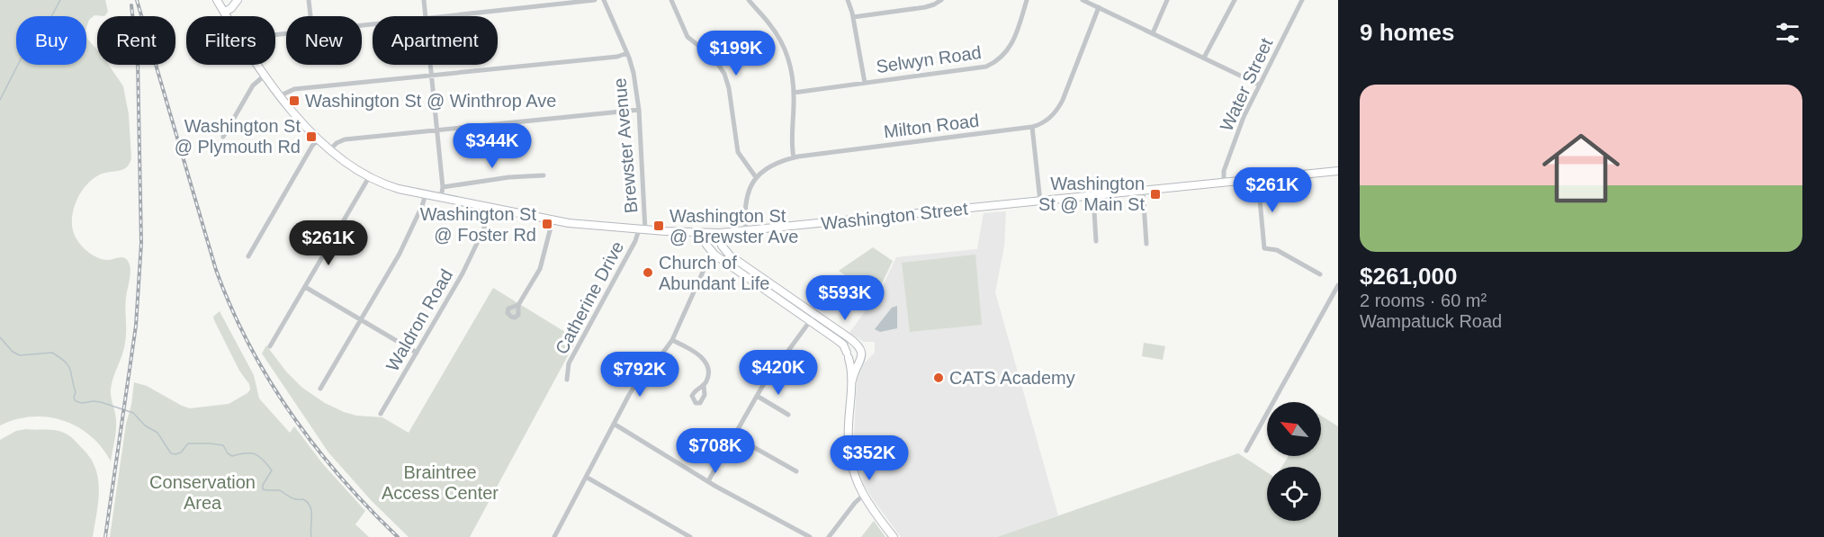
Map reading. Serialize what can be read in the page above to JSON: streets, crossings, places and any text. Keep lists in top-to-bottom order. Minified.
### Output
{"streets":{"main road":["Washington Street"],"street":["Selwyn Road","Water Street","Milton Road","Brewster Avenue","Catherine Drive","Waldron Road"]},"crossings":[["Water Street","Washington Street"],["Brewster Avenue","Washington Street"],["Brewster Avenue","Catherine Drive"],["Washington Street","Catherine Drive"],["Washington Street","Waldron Road"]],"parks":["Braintree Access Center","Conservation Area"],"places":{"transit":["Washington St @ Winthrop Ave","Washington St @ Plymouth Rd","Washington St @ Main St","Washington St @ Foster Rd","Washington St @ Brewster Ave"],"other":["Church of Abundant Life","CATS Academy"]},"north":"top left","page":{"heading":"9 homes","chip":["Buy","Rent","Filters","New","Apartment"],"price":["$199K","$344K","$261K","$261K","$593K","$420K","$792K","$708K","$352K"],"list":[{"name":"$261,000","note":"2 rooms · 60 m² · Wampatuck Road"}]}}
